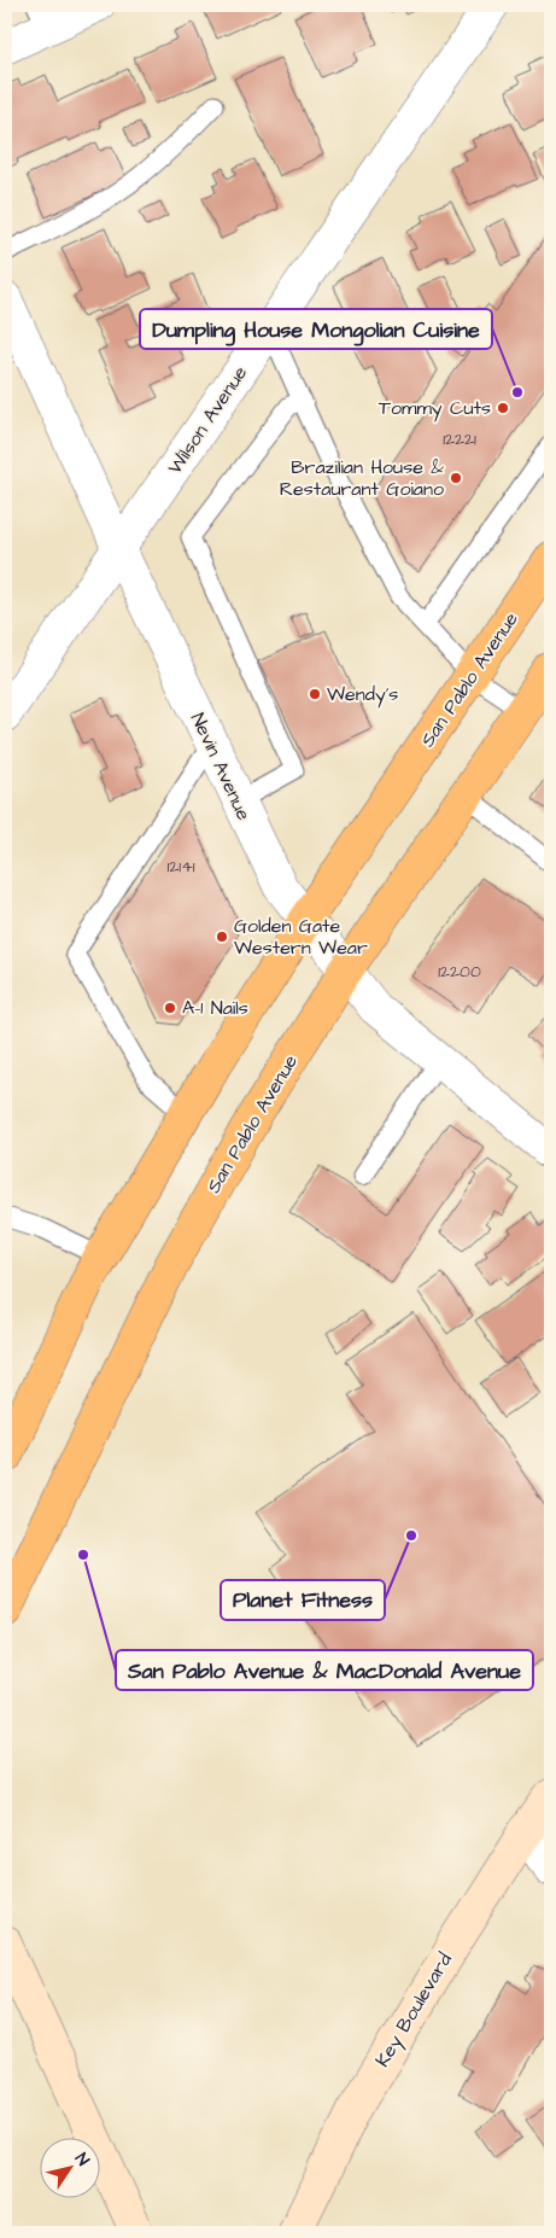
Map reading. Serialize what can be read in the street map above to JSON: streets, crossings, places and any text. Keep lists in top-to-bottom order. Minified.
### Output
{"streets":{"main road":["San Pablo Avenue"],"street":["Wilson Avenue","Nevin Avenue","Key Boulevard"]},"crossings":[["Wilson Avenue","Nevin Avenue"],["San Pablo Avenue","Nevin Avenue"]],"places":["Dumpling House Mongolian Cuisine","Tommy Cuts","Brazilian House & Restaurant Goiano","Wendy's","Golden Gate Western Wear","A-1 Nails","Planet Fitness","San Pablo Avenue & MacDonald Avenue"],"house_numbers":["12221","12141","12200"],"north":"top right"}
